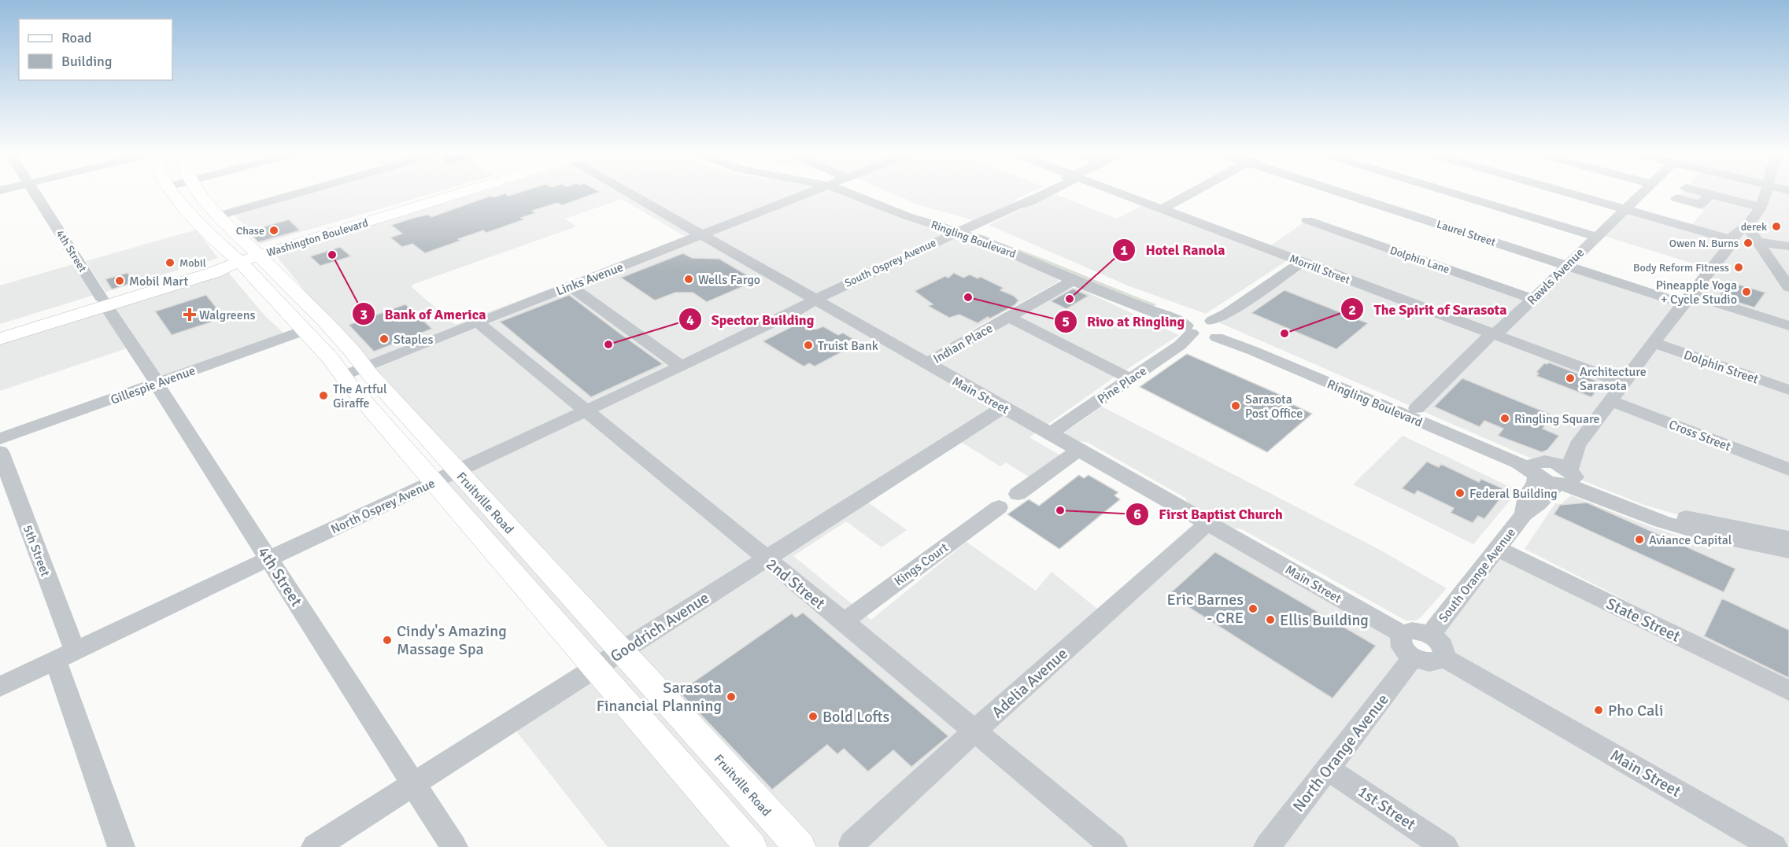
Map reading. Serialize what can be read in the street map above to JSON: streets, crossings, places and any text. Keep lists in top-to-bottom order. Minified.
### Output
{"streets":{"main road":["Washington Boulevard","Fruitville Road"],"street":["Laurel Street","Ringling Boulevard","4th Street","Dolphin Lane","South Osprey Avenue","Morrill Street","Rawls Avenue","Links Avenue","Indian Place","Dolphin Street","Gillespie Avenue","Pine Place","Main Street","Cross Street","North Osprey Avenue","5th Street","Kings Court","South Orange Avenue","2nd Street","State Street","Goodrich Avenue","Adelia Avenue","North Orange Avenue","1st Street"]},"crossings":[["Laurel Street","Rawls Avenue"],["Laurel Street","South Orange Avenue"],["Washington Boulevard","4th Street"],["Washington Boulevard","Fruitville Road"],["Ringling Boulevard","South Osprey Avenue"],["Ringling Boulevard","Rawls Avenue"],["Ringling Boulevard","Indian Place"],["Ringling Boulevard","Pine Place"],["Ringling Boulevard","South Orange Avenue"],["4th Street","Gillespie Avenue"],["4th Street","North Osprey Avenue"],["4th Street","Goodrich Avenue"],["Dolphin Lane","Rawls Avenue"],["South Osprey Avenue","Main Street"],["South Osprey Avenue","North Osprey Avenue"],["Morrill Street","Rawls Avenue"],["Morrill Street","Pine Place"],["Morrill Street","South Orange Avenue"],["Links Avenue","Main Street"],["Links Avenue","Fruitville Road"],["Links Avenue","2nd Street"],["Indian Place","Main Street"],["Dolphin Street","South Orange Avenue"],["Gillespie Avenue","Fruitville Road"],["Pine Place","Main Street"],["Main Street","North Osprey Avenue"],["Main Street","South Orange Avenue"],["Main Street","Goodrich Avenue"],["Main Street","Adelia Avenue"],["Main Street","North Orange Avenue"],["Cross Street","South Orange Avenue"],["Fruitville Road","North Osprey Avenue"],["Fruitville Road","Goodrich Avenue"],["North Osprey Avenue","5th Street"],["North Osprey Avenue","2nd Street"],["Kings Court","2nd Street"],["South Orange Avenue","State Street"],["South Orange Avenue","North Orange Avenue"],["2nd Street","Goodrich Avenue"],["2nd Street","Adelia Avenue"],["North Orange Avenue","1st Street"]],"places":{"other":["derek","Chase","Owen N. Burns","Bank of America","Mobil","Body Reform Fitness","Wells Fargo","Mobil Mart","Pineapple Yoga + Cycle Studio","Rivo at Ringling","Hotel Ranola","The Spirit of Sarasota","Staples","Spector Building","Truist Bank","Architecture Sarasota","The Artful Giraffe","Sarasota Post Office","Ringling Square","Federal Building","First Baptist Church","Aviance Capital","Eric Barnes - CRE","Ellis Building","Cindy's Amazing Massage Spa","Sarasota Financial Planning","Pho Cali","Bold Lofts"],"health":["Walgreens"]},"legend":["Road","Building"]}
